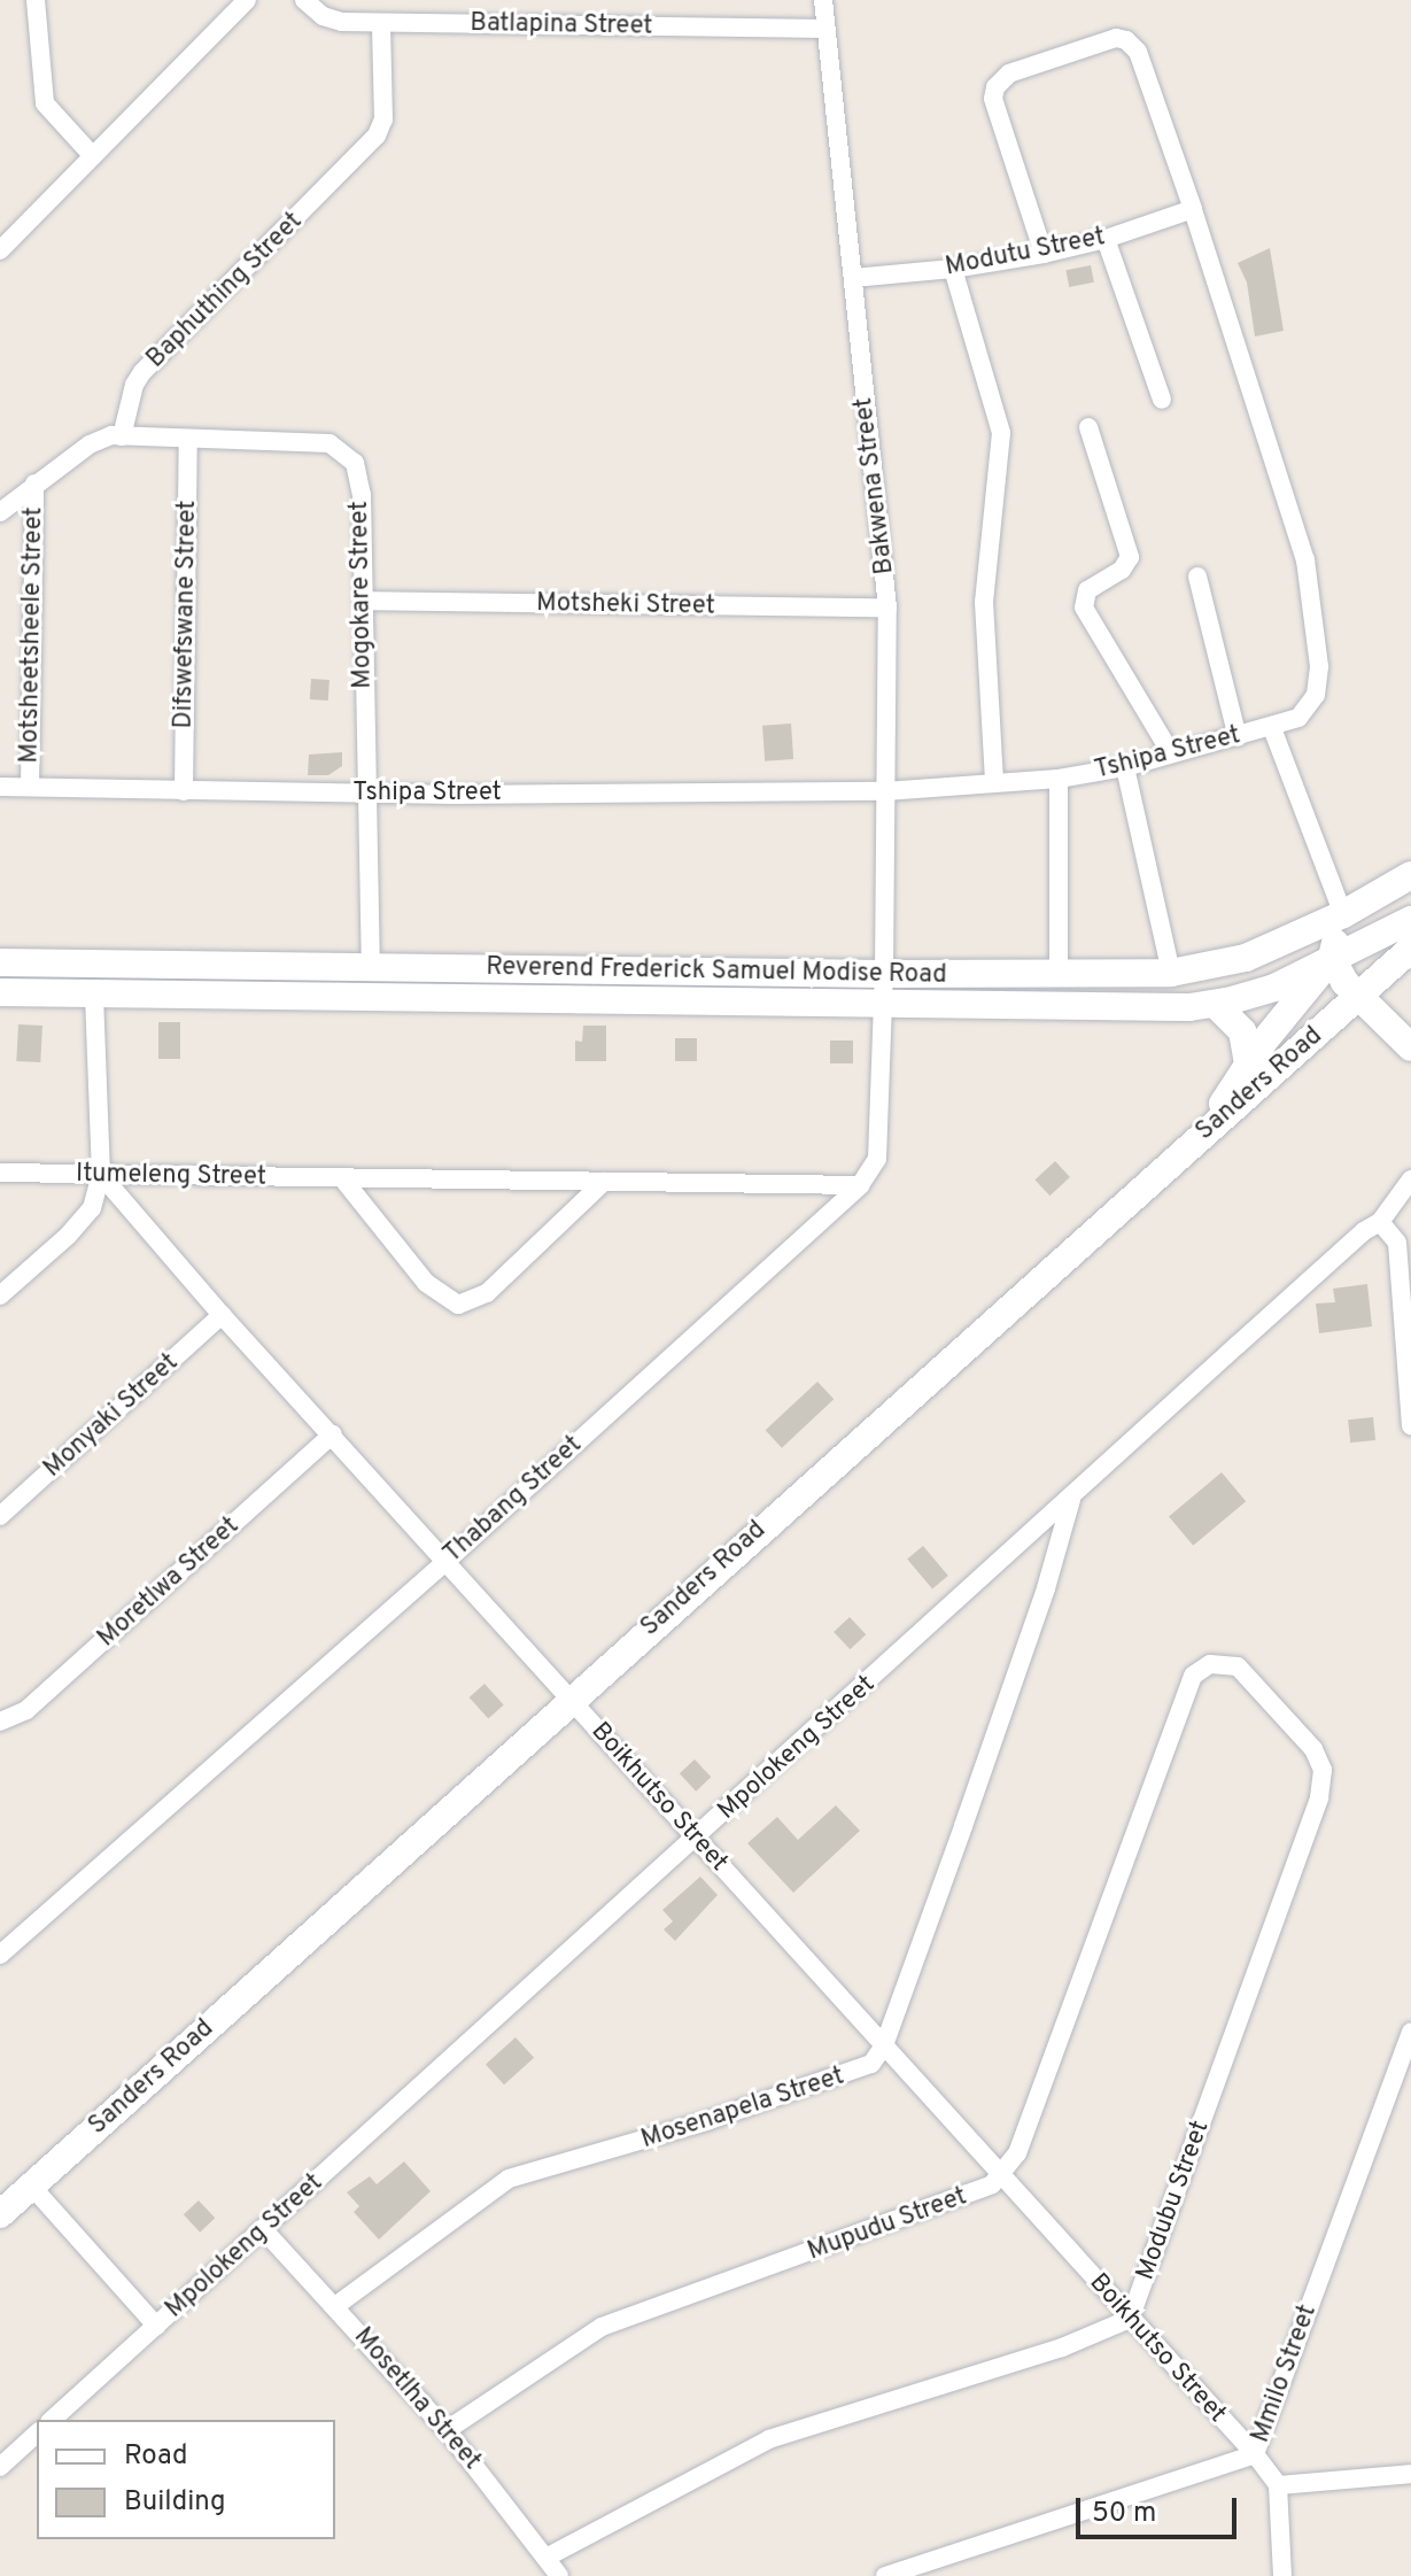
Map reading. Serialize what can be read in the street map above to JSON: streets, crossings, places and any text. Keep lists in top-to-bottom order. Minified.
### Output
{"streets":{"main road":["Reverend Frederick Samuel Modise Road","Sanders Road"],"street":["Batlapina Street","Modutu Street","Baphuthing Street","Bakwena Street","Mogokare Street","Motsheki Street","Difswefswane Street","Motsheetsheele Street","Tshipa Street","Itumeleng Street","Monyaki Street","Thabang Street","Moretlwa Street","Mpolokeng Street","Boikhutso Street","Mosenapela Street","Modubu Street","Mupudu Street","Mmilo Street","Mosetlha Street"]},"crossings":[["Batlapina Street","Baphuthing Street"],["Batlapina Street","Bakwena Street"],["Modutu Street","Bakwena Street"],["Modutu Street","Tshipa Street"],["Baphuthing Street","Mogokare Street"],["Bakwena Street","Motsheki Street"],["Bakwena Street","Tshipa Street"],["Bakwena Street","Reverend Frederick Samuel Modise Road"],["Bakwena Street","Thabang Street"],["Mogokare Street","Motsheki Street"],["Mogokare Street","Difswefswane Street"],["Mogokare Street","Tshipa Street"],["Mogokare Street","Reverend Frederick Samuel Modise Road"],["Difswefswane Street","Tshipa Street"],["Motsheetsheele Street","Tshipa Street"],["Reverend Frederick Samuel Modise Road","Thabang Street"],["Sanders Road","Boikhutso Street"],["Itumeleng Street","Thabang Street"],["Itumeleng Street","Boikhutso Street"],["Monyaki Street","Boikhutso Street"],["Thabang Street","Boikhutso Street"],["Moretlwa Street","Boikhutso Street"],["Mpolokeng Street","Boikhutso Street"],["Mpolokeng Street","Mosetlha Street"],["Boikhutso Street","Mosenapela Street"],["Boikhutso Street","Modubu Street"],["Boikhutso Street","Mupudu Street"],["Boikhutso Street","Mmilo Street"],["Mosenapela Street","Mosetlha Street"],["Modubu Street","Mupudu Street"],["Mupudu Street","Mosetlha Street"]],"legend":["Road","Building"],"scale_bar":"50 m"}
